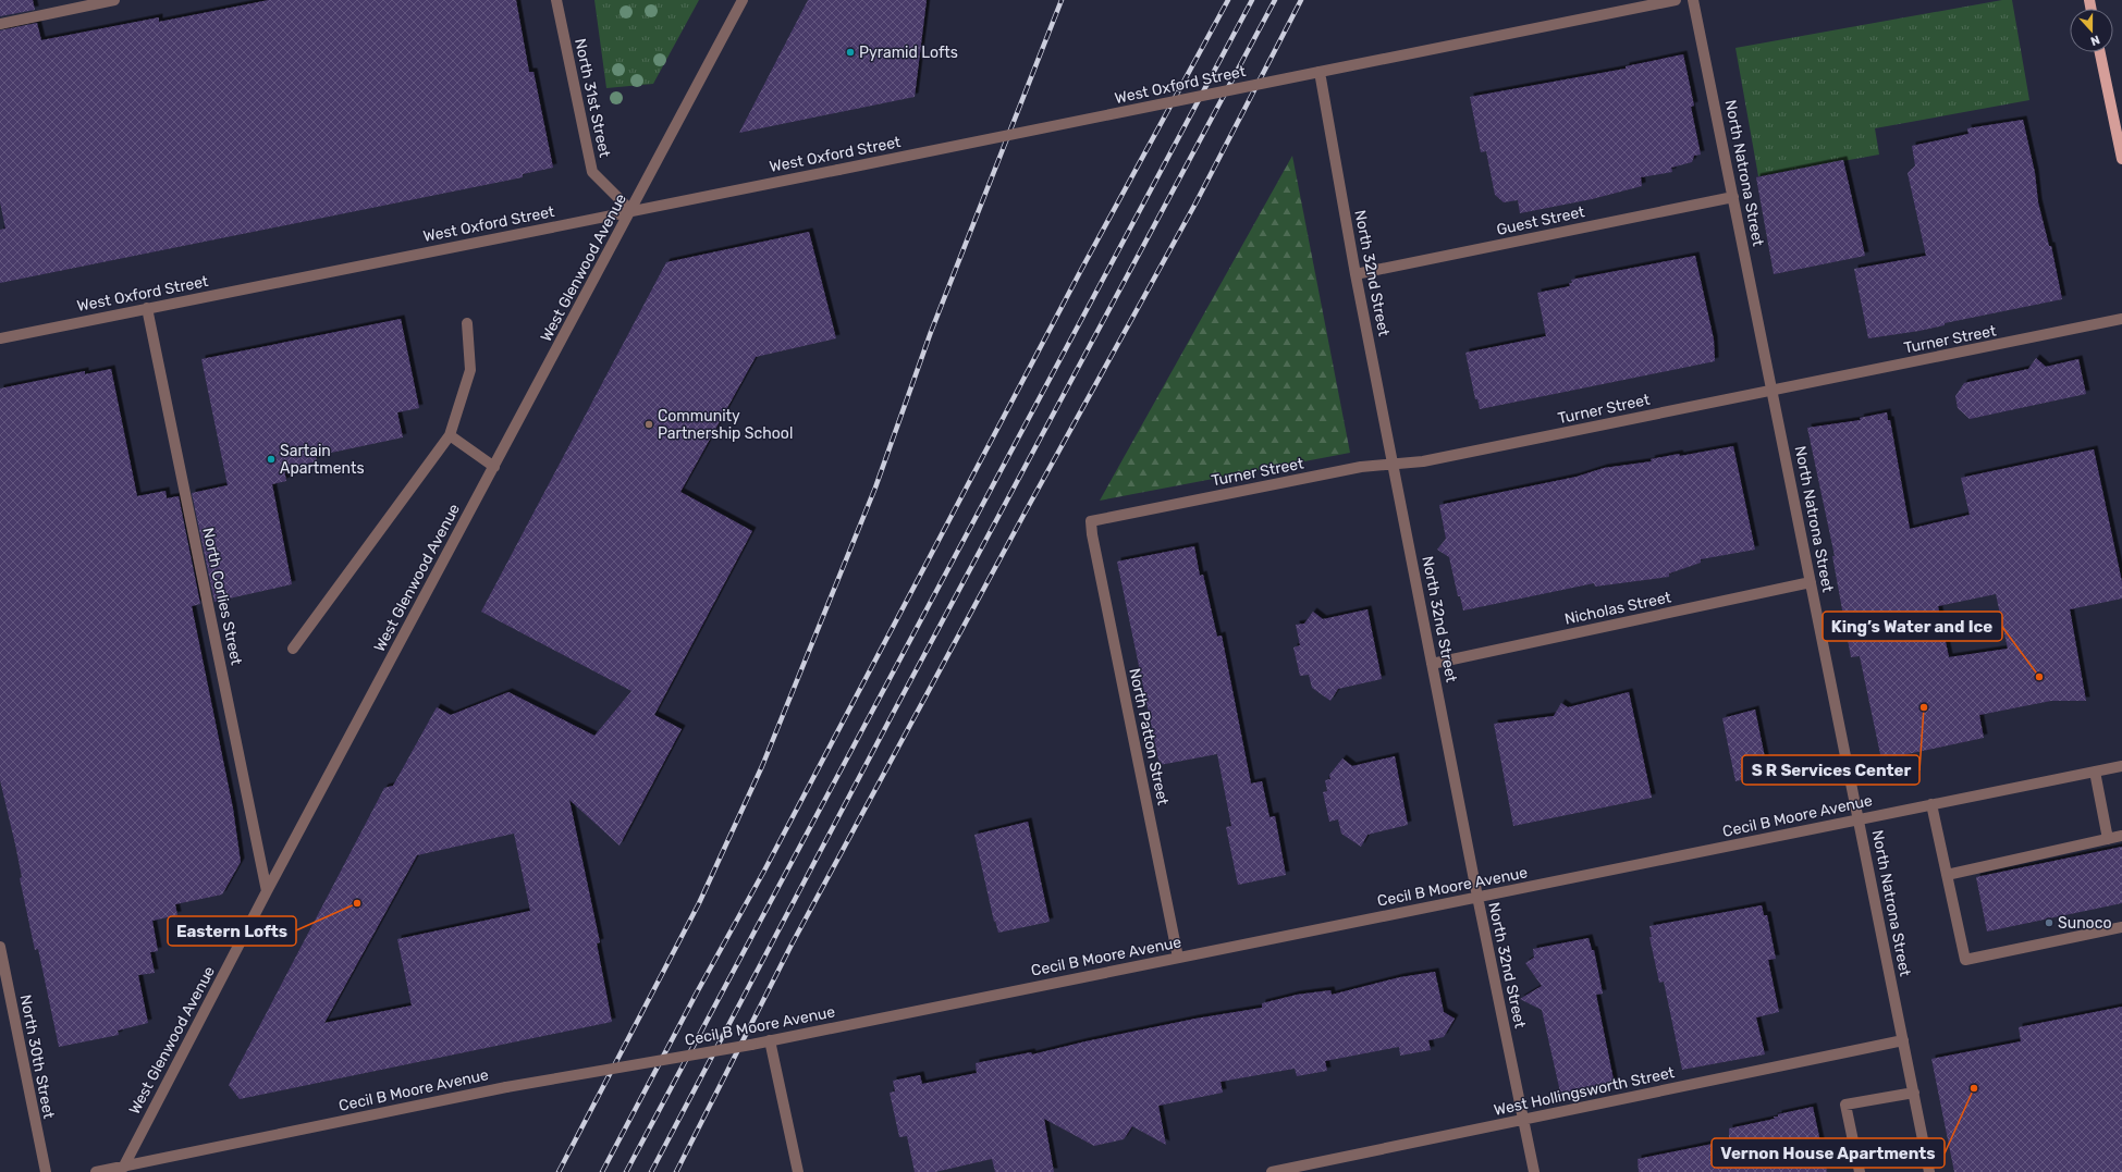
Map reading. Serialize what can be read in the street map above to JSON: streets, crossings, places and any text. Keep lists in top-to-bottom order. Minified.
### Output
{"streets":{"street":["West Oxford Street","North 31st Street","North Natrona Street","Guest Street","West Glenwood Avenue","North 32nd Street","Turner Street","North Corlies Street","Nicholas Street","North Patton Street","Cecil B Moore Avenue","North 30th Street","West Hollingsworth Street"]},"crossings":[["West Oxford Street","North 31st Street"],["West Oxford Street","West Glenwood Avenue"],["West Oxford Street","North 32nd Street"],["West Oxford Street","North Corlies Street"],["North 31st Street","West Glenwood Avenue"],["North Natrona Street","Guest Street"],["North Natrona Street","Turner Street"],["North Natrona Street","Nicholas Street"],["North Natrona Street","Cecil B Moore Avenue"],["North Natrona Street","West Hollingsworth Street"],["Guest Street","North 32nd Street"],["West Glenwood Avenue","North Corlies Street"],["West Glenwood Avenue","Cecil B Moore Avenue"],["North 32nd Street","Turner Street"],["North 32nd Street","Nicholas Street"],["North 32nd Street","Cecil B Moore Avenue"],["North 32nd Street","West Hollingsworth Street"],["Turner Street","North Patton Street"],["North Patton Street","Cecil B Moore Avenue"]],"places":["Pyramid Lofts","Community Partnership School","Sartain Apartments","King’s Water and Ice","S R Services Center","Eastern Lofts","Sunoco","Vernon House Apartments"],"north":"bottom"}
